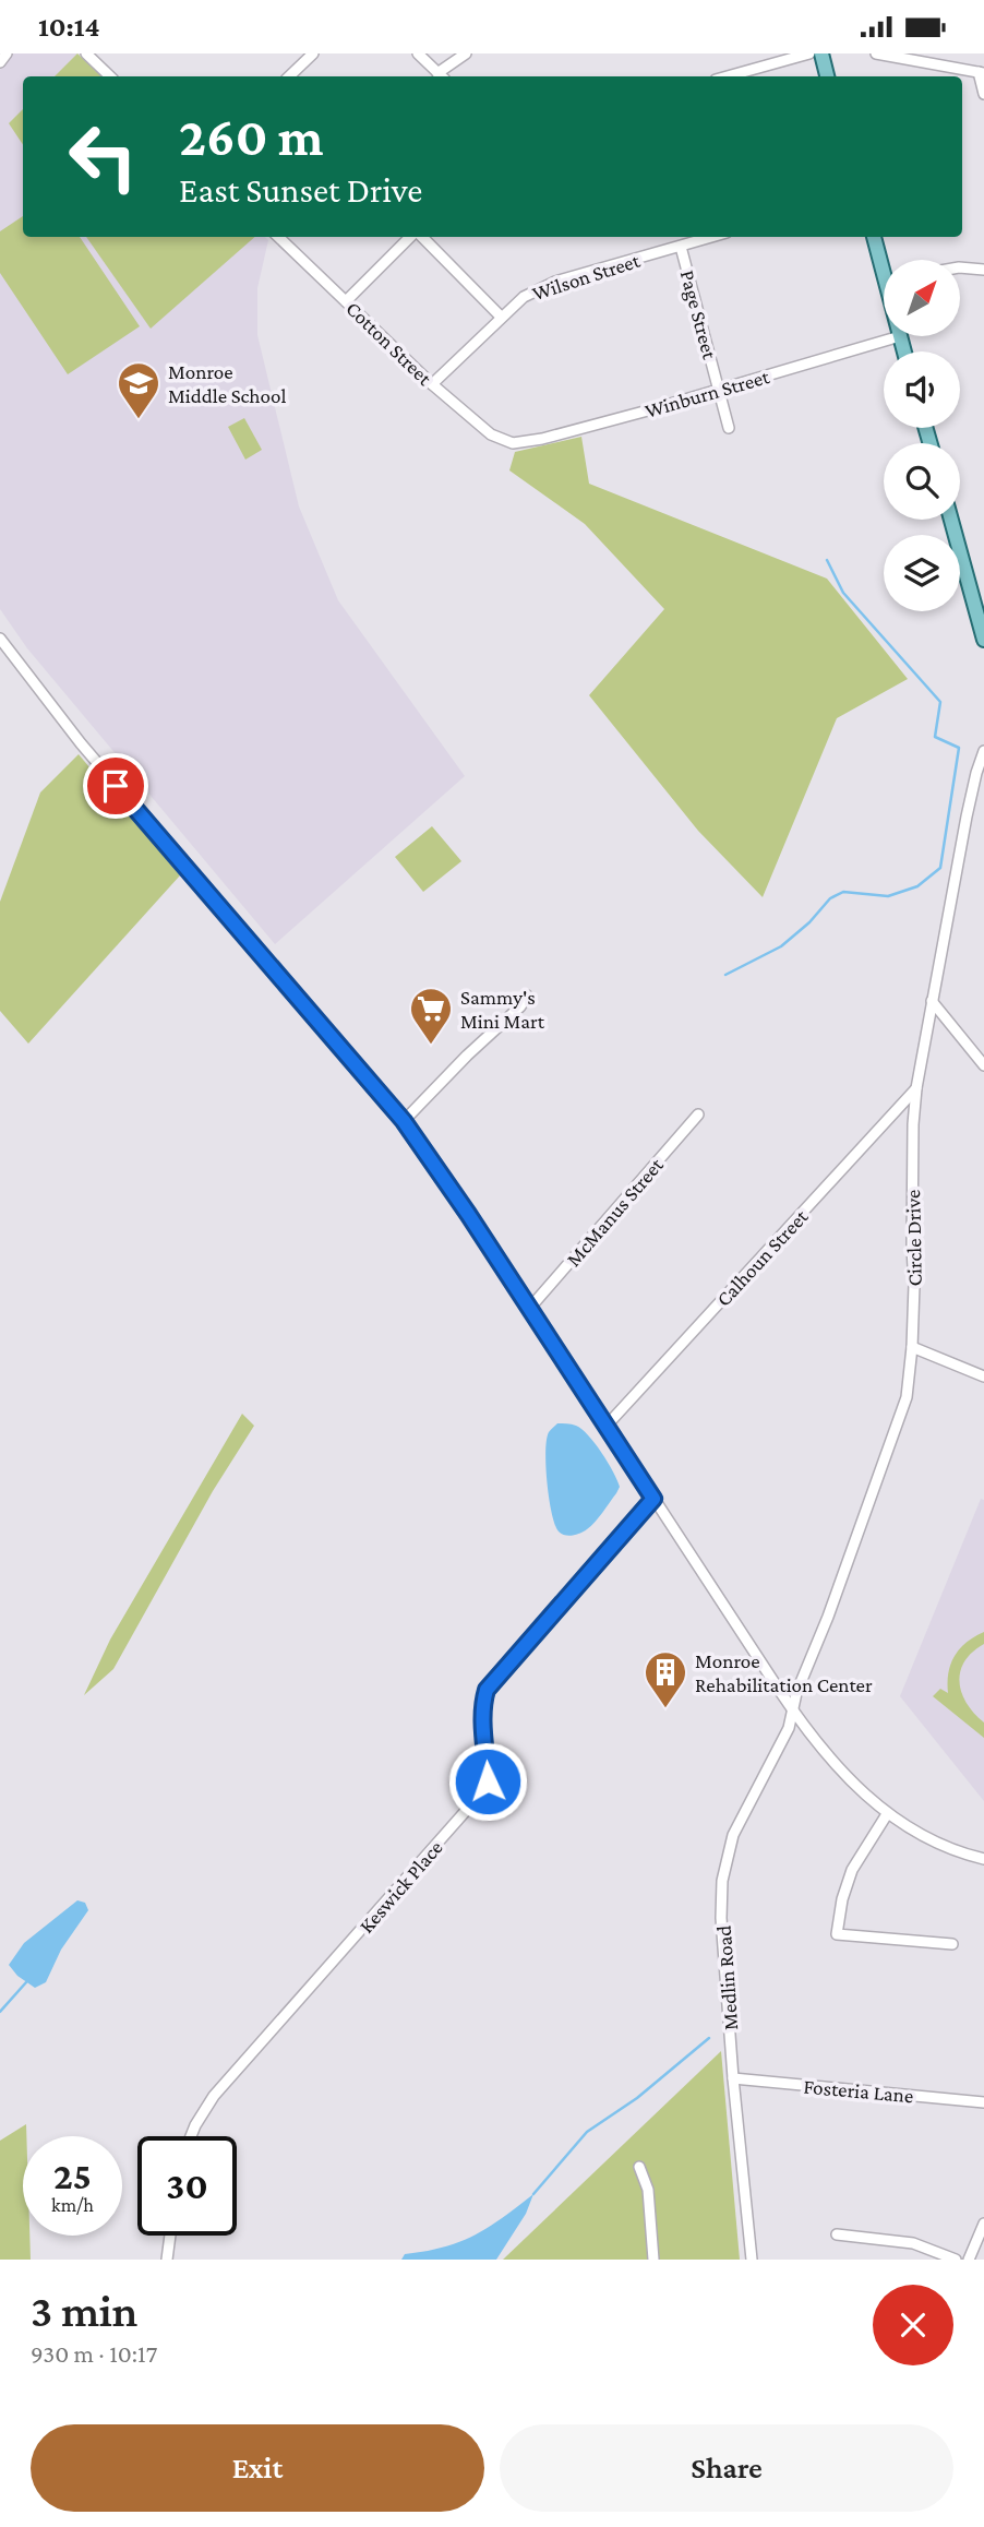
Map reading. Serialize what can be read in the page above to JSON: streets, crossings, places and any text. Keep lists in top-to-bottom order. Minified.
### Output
{"streets":{"street":["Wilson Street","Page Street","Cotton Street","Winburn Street","McManus Street","Circle Drive","Calhoun Street","Keswick Place","Medlin Road","Fosteria Lane"]},"crossings":[["Wilson Street","Page Street"],["Wilson Street","Cotton Street"],["Page Street","Winburn Street"],["Cotton Street","Winburn Street"],["Circle Drive","Calhoun Street"],["Circle Drive","Medlin Road"],["Medlin Road","Fosteria Lane"]],"places":{"school or university":["Monroe Middle School"],"supermarket":["Sammy's Mini Mart"],"building":["Monroe Rehabilitation Center"]},"north":"top right","page":{"status":"10:14","turn":["260 m","East Sunset Drive"],"speed":"25 km/h","limit":"30","heading":["3 min","930 m · 10:17"],"buttons":["Exit","Share"]}}
